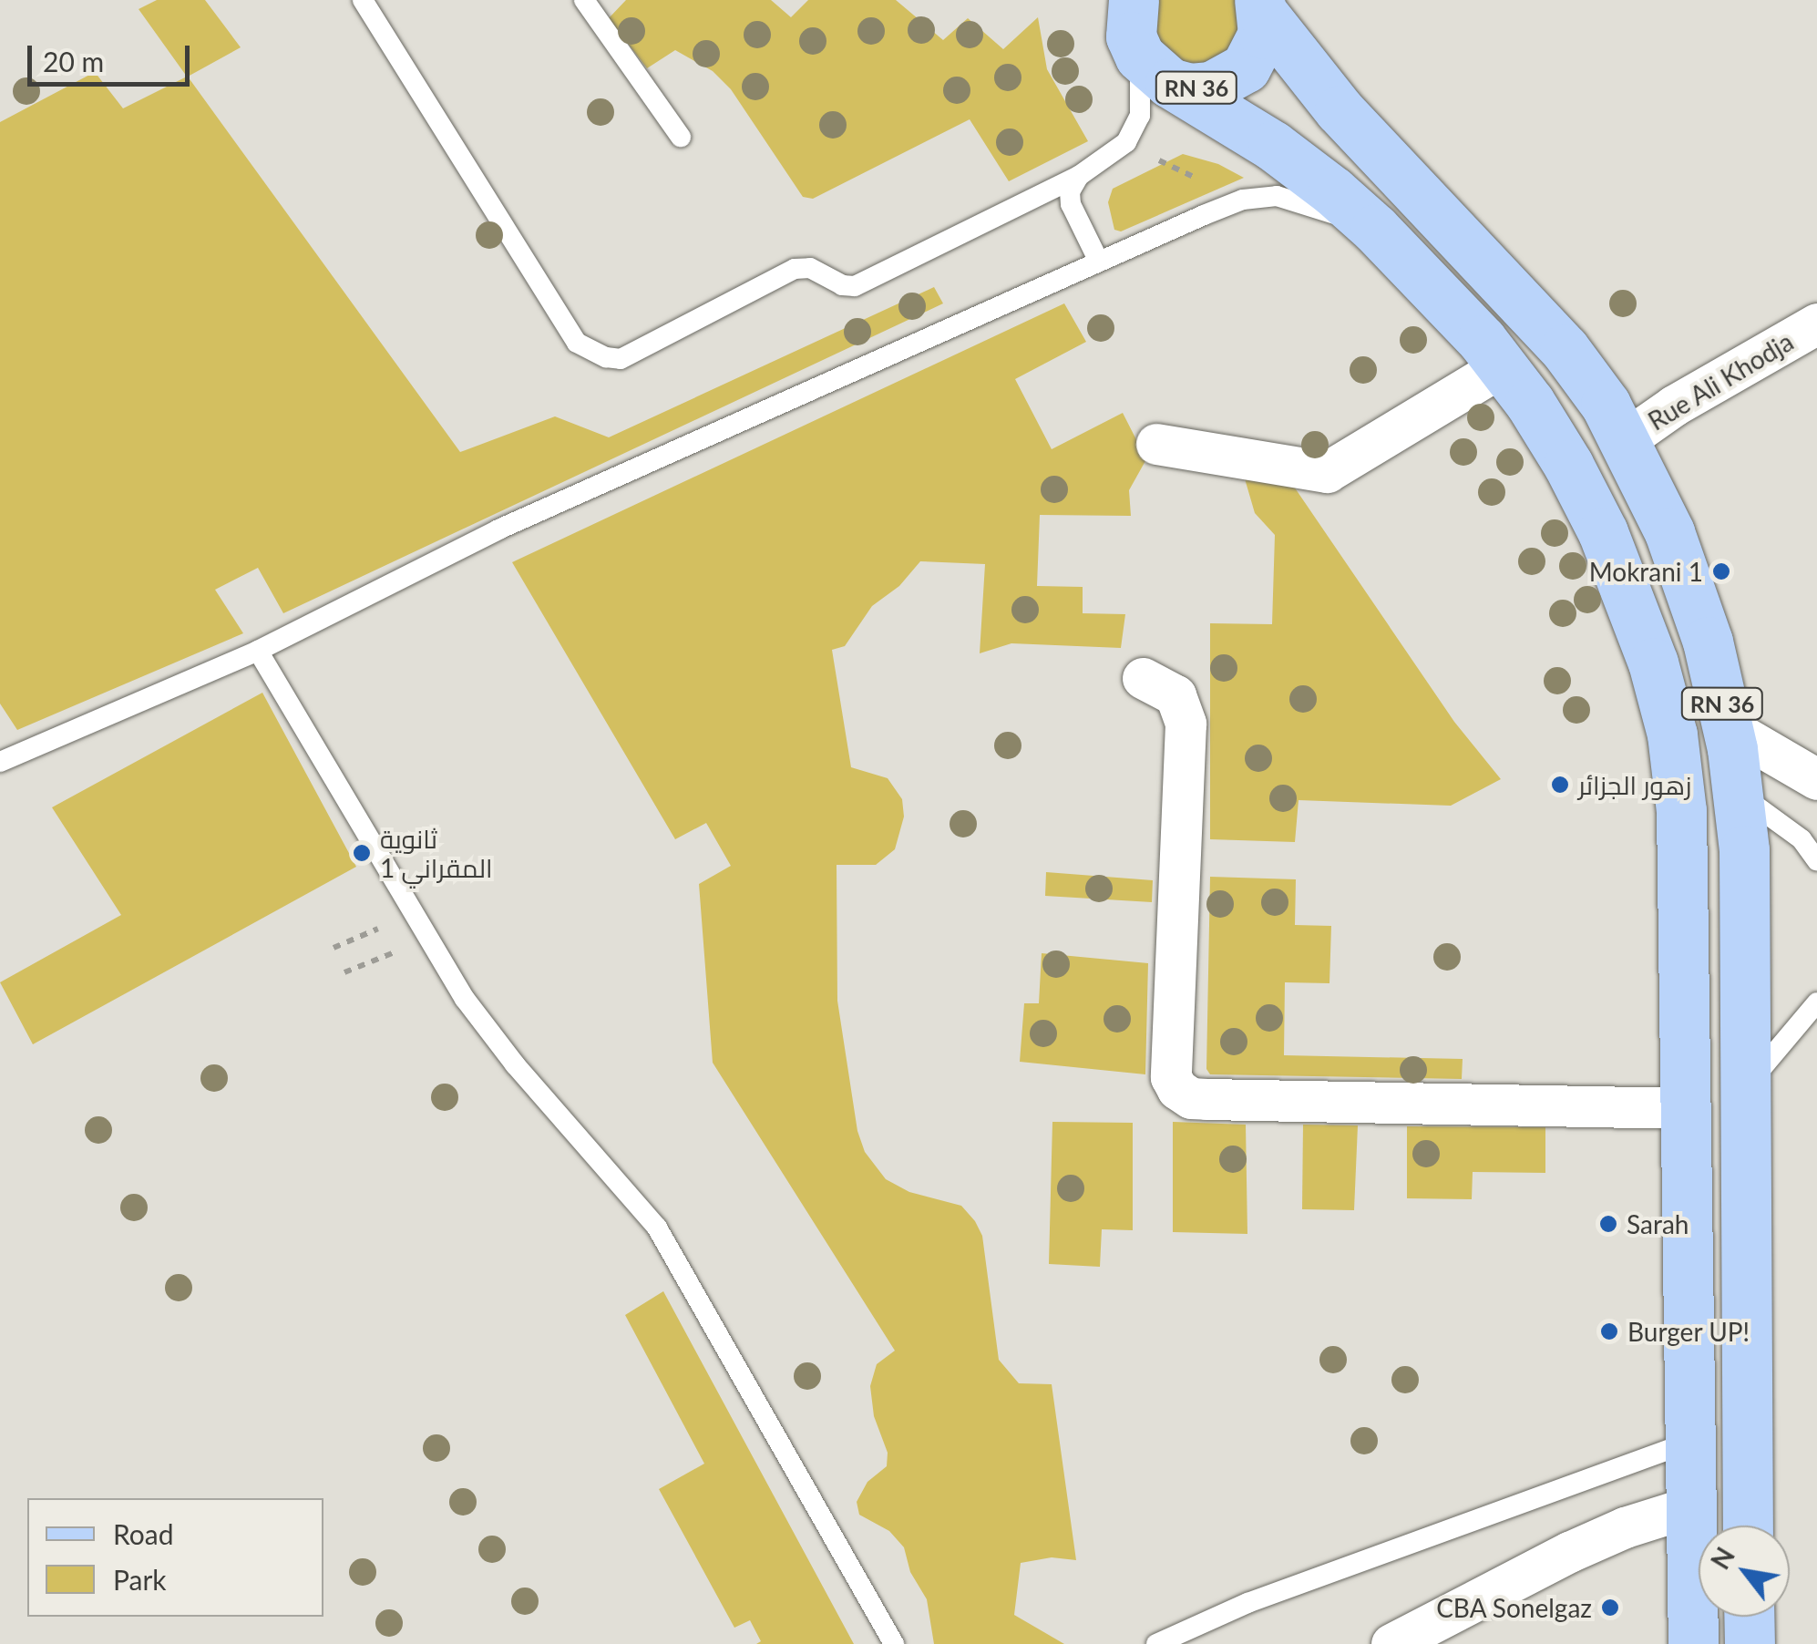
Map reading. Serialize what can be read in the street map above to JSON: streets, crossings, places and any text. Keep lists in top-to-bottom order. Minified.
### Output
{"streets":{"main road":["RN 36"],"street":["Rue Ali Khodja"]},"crossings":[["RN 36","Rue Ali Khodja"]],"places":["Mokrani 1","زهور الجزائر","ثانوية المقراني 1","Sarah","Burger UP!","CBA Sonelgaz"],"legend":["Road","Park"],"scale_bar":"20 m","north":"top left"}
